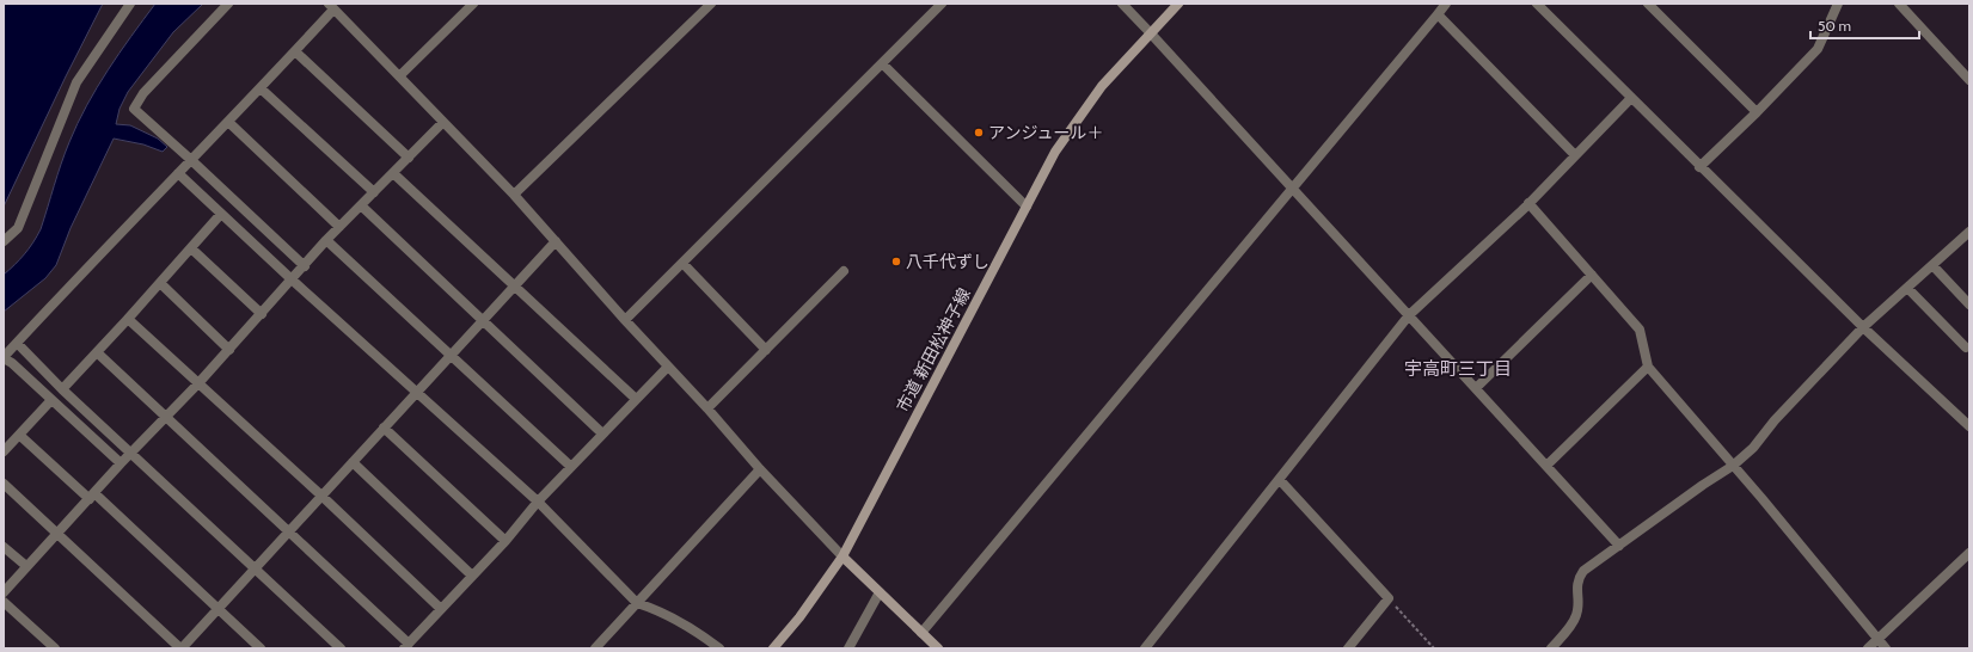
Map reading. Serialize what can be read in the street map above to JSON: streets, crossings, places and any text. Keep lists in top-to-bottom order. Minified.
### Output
{"streets":{"street":["市道 新田松神子線"]},"districts":["宇高町三丁目"],"places":["アンジュール＋","八千代ずし"],"scale_bar":"50 m"}
